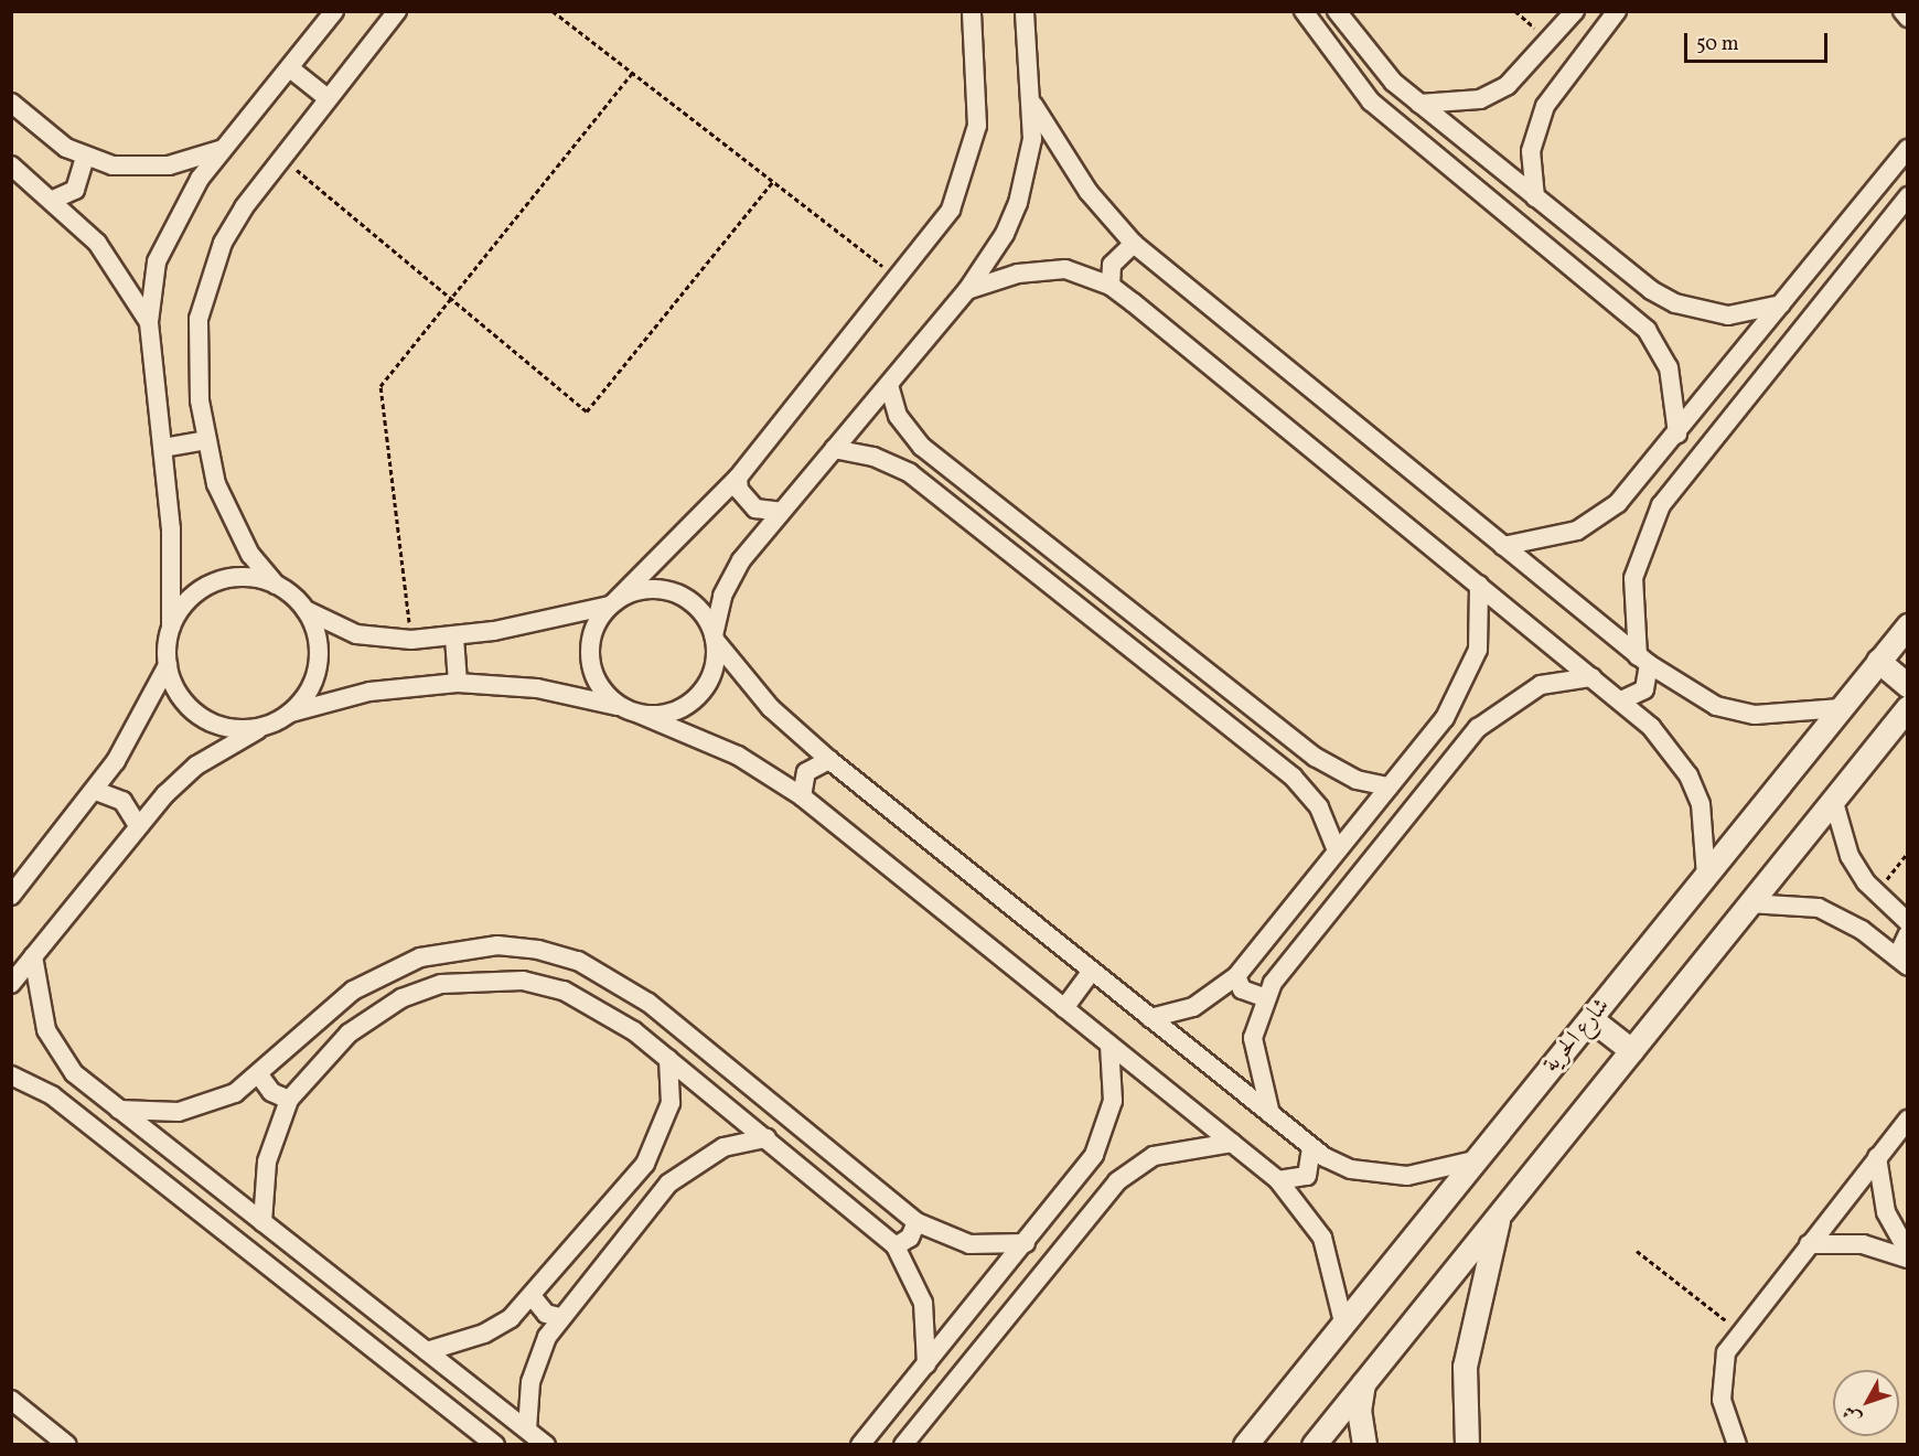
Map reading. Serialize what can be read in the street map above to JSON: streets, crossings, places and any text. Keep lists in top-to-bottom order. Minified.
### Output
{"streets":{"street":["شارع الحرية"]},"scale_bar":"50 m","north":"bottom left"}
